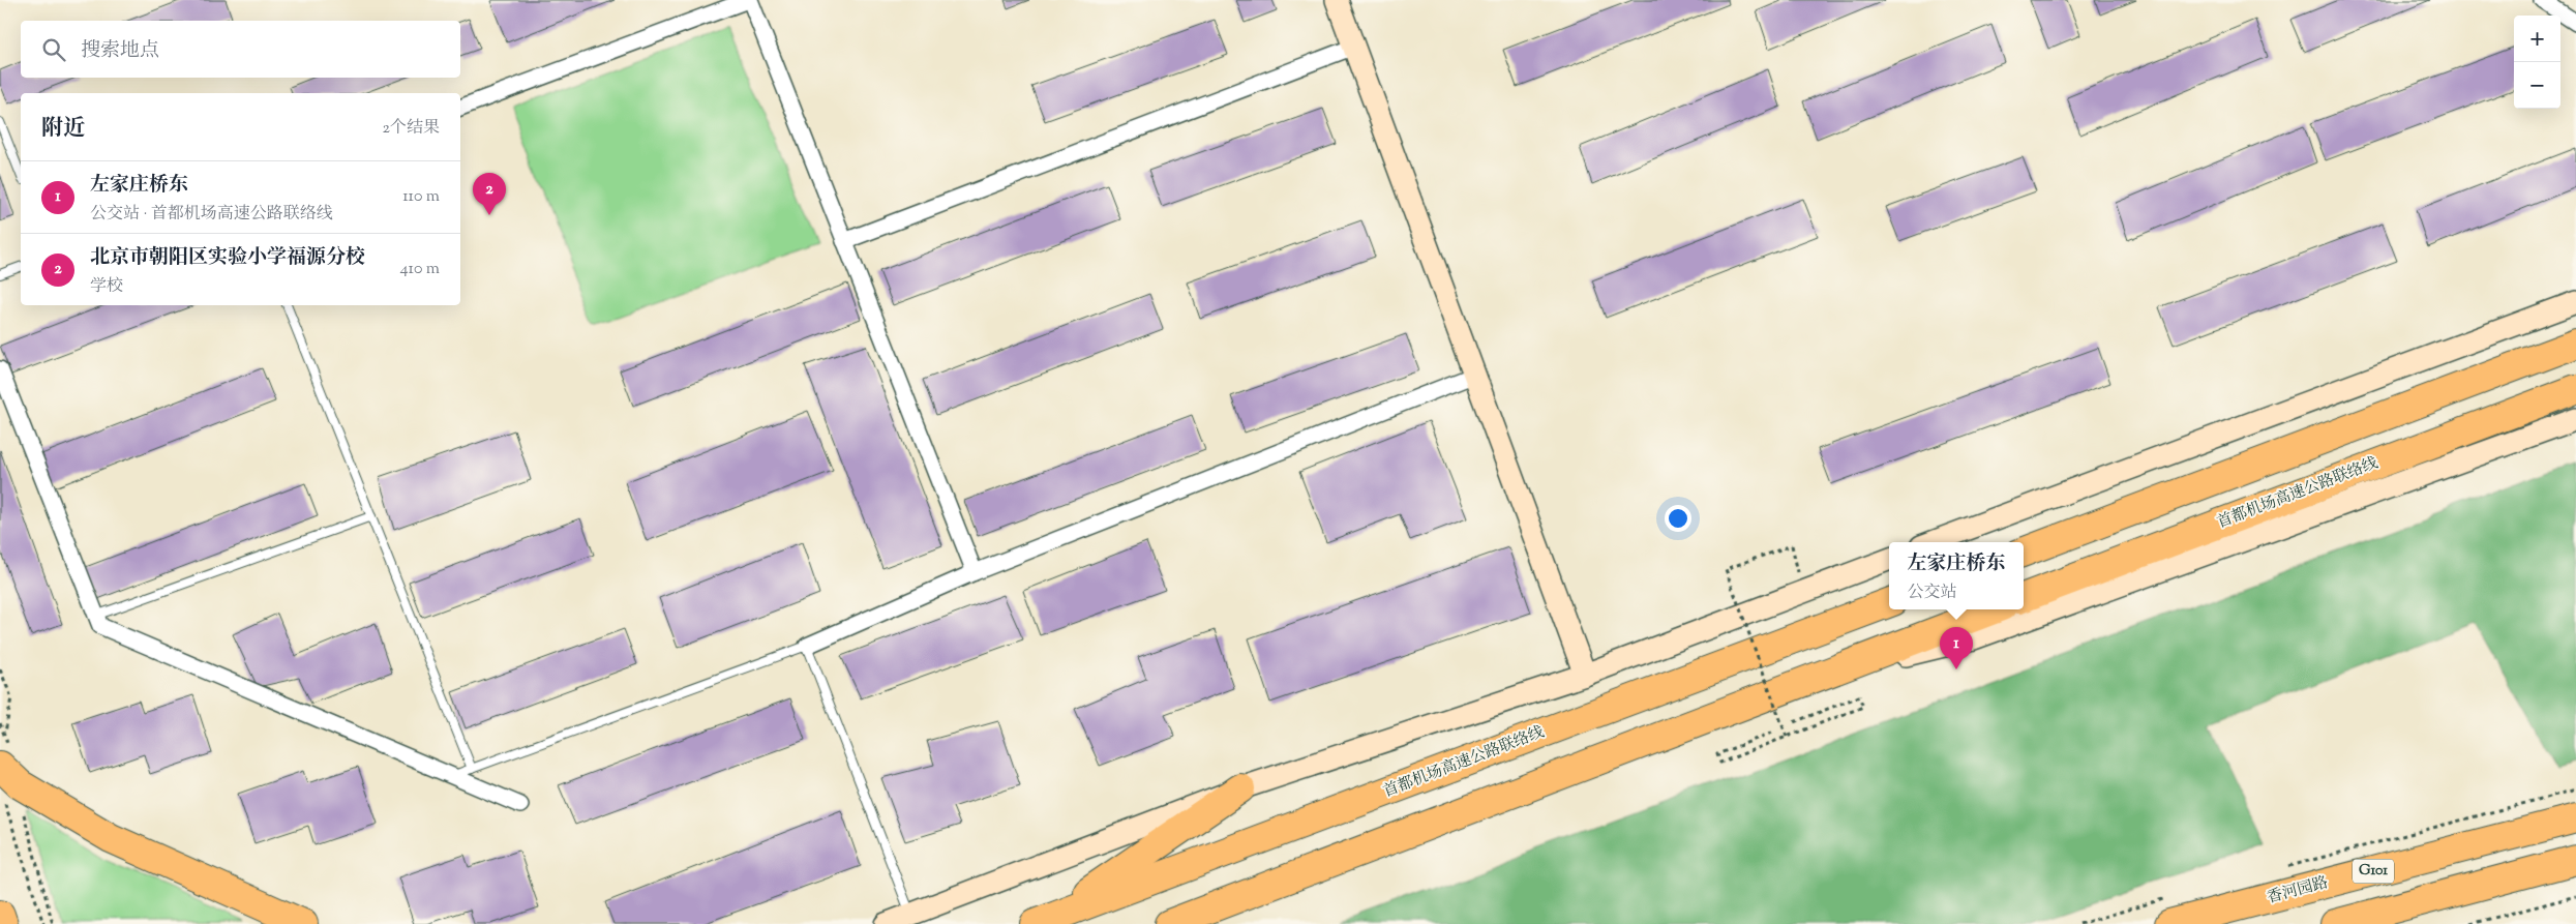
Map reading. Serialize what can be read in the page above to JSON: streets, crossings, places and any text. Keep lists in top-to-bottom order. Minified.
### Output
{"streets":{"highway":["首都机场高速公路联络线","G101","香河园路"]},"page":{"map_buttons":["+","−"],"search":"搜索地点","heading":["附近","2个结果"],"list":[{"mark":"1","name":"左家庄桥东","note":"公交站 · 首都机场高速公路联络线","value":"110 m"},{"mark":"2","name":"北京市朝阳区实验小学福源分校","note":"学校","value":"410 m"}],"pins":["2","1"],"popup":["左家庄桥东","公交站"]}}
